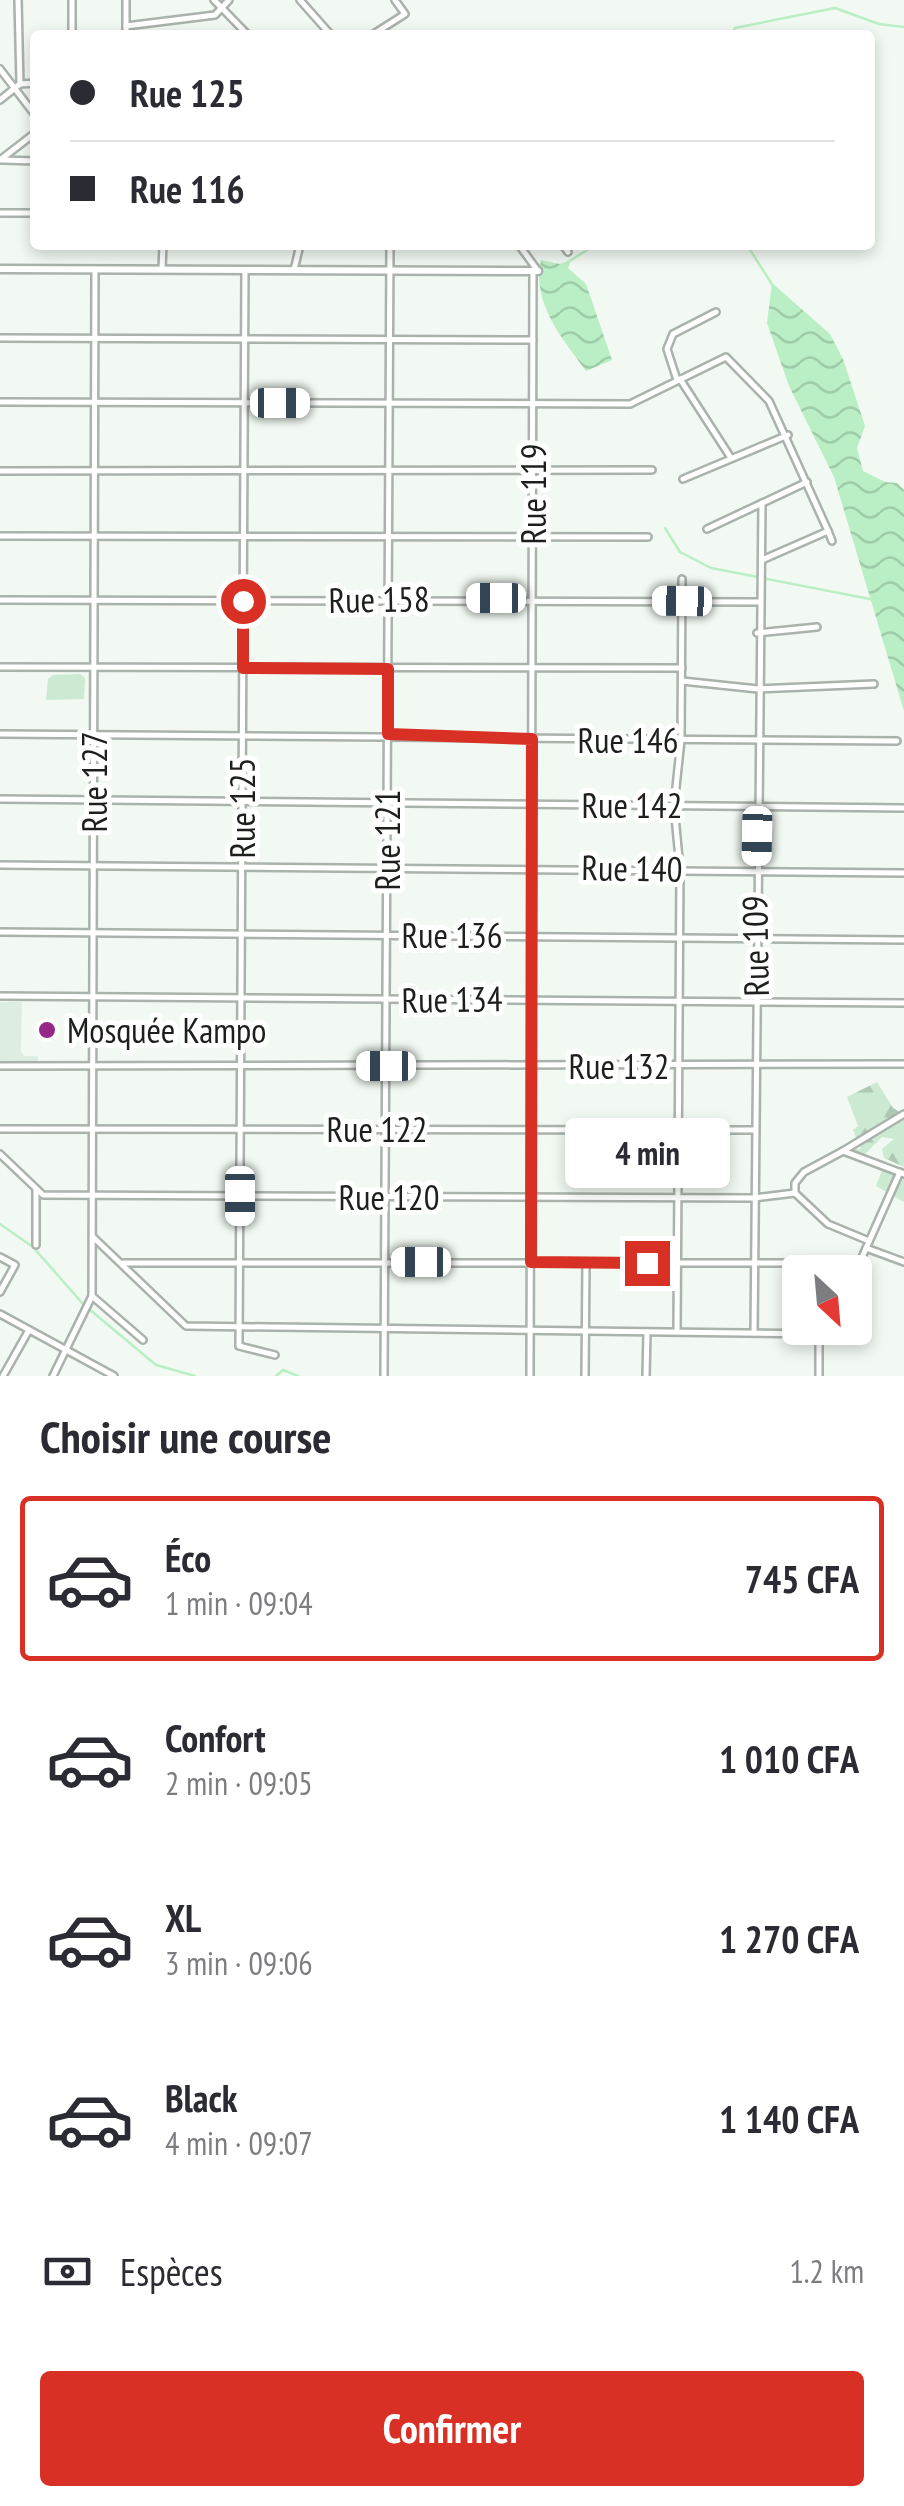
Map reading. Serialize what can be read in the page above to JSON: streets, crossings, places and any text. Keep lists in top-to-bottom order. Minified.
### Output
{"streets":{"street":["Rue 119","Rue 158","Rue 146","Rue 127","Rue 142","Rue 125","Rue 121","Rue 140","Rue 136","Rue 109","Rue 134","Rue 132","Rue 122","Rue 120"]},"crossings":[["Rue 119","Rue 158"],["Rue 119","Rue 146"],["Rue 119","Rue 142"],["Rue 119","Rue 140"],["Rue 119","Rue 136"],["Rue 119","Rue 134"],["Rue 119","Rue 132"],["Rue 119","Rue 122"],["Rue 119","Rue 120"],["Rue 158","Rue 127"],["Rue 158","Rue 125"],["Rue 158","Rue 121"],["Rue 158","Rue 109"],["Rue 146","Rue 127"],["Rue 146","Rue 125"],["Rue 146","Rue 121"],["Rue 146","Rue 109"],["Rue 127","Rue 142"],["Rue 127","Rue 140"],["Rue 127","Rue 136"],["Rue 127","Rue 134"],["Rue 127","Rue 132"],["Rue 127","Rue 122"],["Rue 127","Rue 120"],["Rue 142","Rue 125"],["Rue 142","Rue 121"],["Rue 142","Rue 109"],["Rue 125","Rue 140"],["Rue 125","Rue 136"],["Rue 125","Rue 134"],["Rue 125","Rue 132"],["Rue 125","Rue 122"],["Rue 125","Rue 120"],["Rue 121","Rue 140"],["Rue 121","Rue 136"],["Rue 121","Rue 134"],["Rue 121","Rue 132"],["Rue 121","Rue 122"],["Rue 121","Rue 120"],["Rue 140","Rue 109"],["Rue 136","Rue 109"],["Rue 109","Rue 134"],["Rue 109","Rue 132"],["Rue 109","Rue 122"],["Rue 109","Rue 120"]],"places":["Mosquée Kampo"],"north":"bottom right","page":{"banner":["Rue 125","Rue 116"],"bubble":"4 min","heading":"Choisir une course","list":[{"name":"Éco","note":"1 min · 09:04","value":"745 CFA"},{"name":"Confort","note":"2 min · 09:05","value":"1 010 CFA"},{"name":"XL","note":"3 min · 09:06","value":"1 270 CFA"},{"name":"Black","note":"4 min · 09:07","value":"1 140 CFA"}],"pay":["Espèces","1.2 km"],"buttons":"Confirmer"}}
